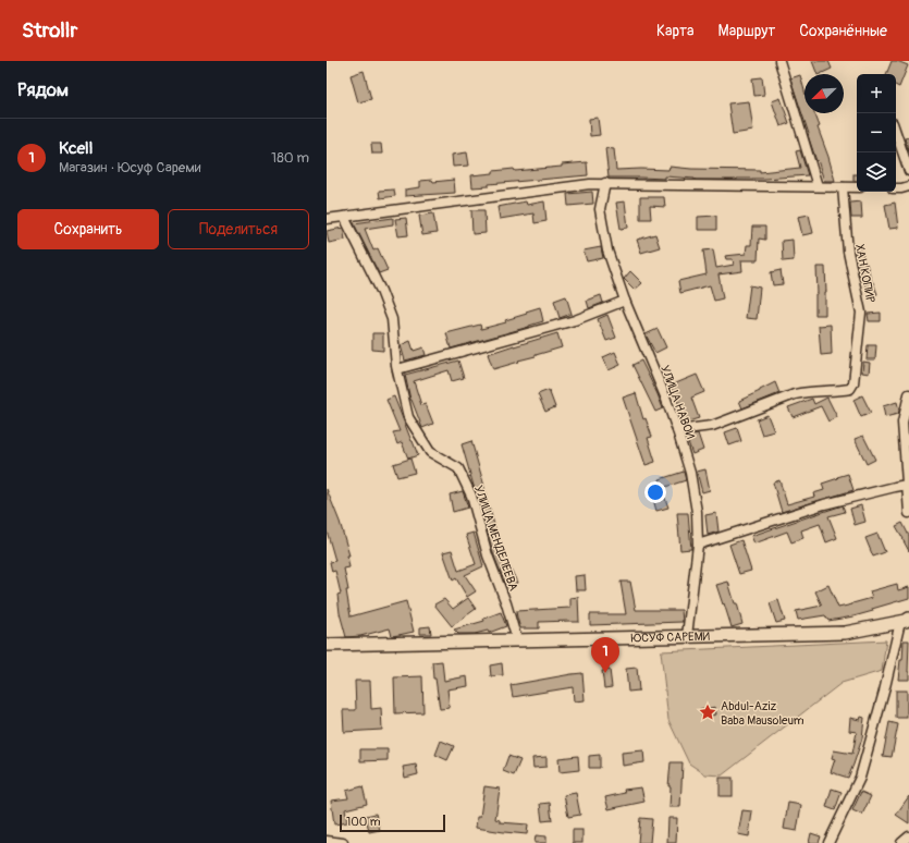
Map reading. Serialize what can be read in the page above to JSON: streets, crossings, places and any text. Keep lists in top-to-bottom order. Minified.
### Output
{"streets":{"main road":["ЮСУФ САРЕМИ"],"street":["ХАН КОПИР","УЛИЦА НАВОИ","УЛИЦА МЕНДЕЛЕЕВА"]},"crossings":[["ХАН КОПИР","УЛИЦА НАВОИ"],["УЛИЦА НАВОИ","ЮСУФ САРЕМИ"],["УЛИЦА МЕНДЕЛЕЕВА","ЮСУФ САРЕМИ"]],"places":{"place":["Abdul-Aziz Baba Mausoleum"]},"scale_bar":"100 m","north":"bottom left","page":{"header":"Strollr","nav":["Карта","Маршрут","Сохранённые"],"heading":"Рядом","map_buttons":["+","−"],"list":[{"mark":"1","name":"Kcell","note":"Магазин · Юсуф Сареми","value":"180 m"}],"buttons":["Сохранить","Поделиться"],"pins":"1","scale":"100 m"}}
